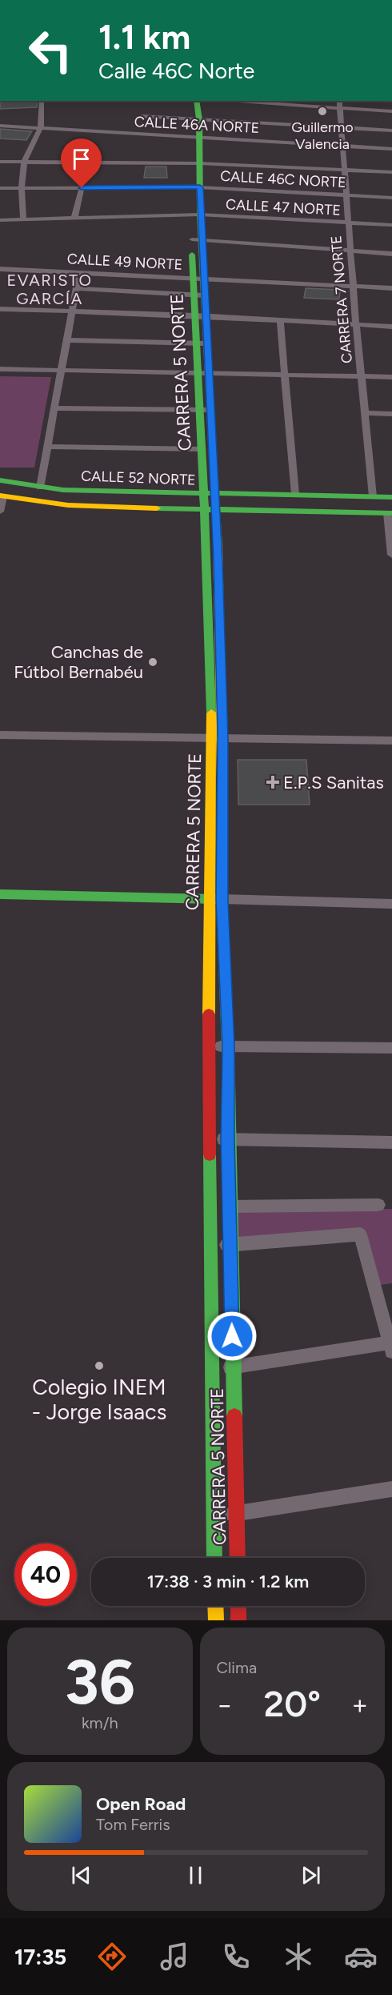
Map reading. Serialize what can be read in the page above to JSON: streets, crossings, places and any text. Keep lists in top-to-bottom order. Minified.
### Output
{"streets":{"street":["CALLE 46A NORTE","CALLE 46C NORTE","CALLE 47 NORTE","CALLE 49 NORTE","CARRERA 7 NORTE","CARRERA 5 NORTE","CALLE 52 NORTE"]},"crossings":[["CALLE 46A NORTE","CARRERA 7 NORTE"],["CALLE 46A NORTE","CARRERA 5 NORTE"],["CALLE 46C NORTE","CARRERA 7 NORTE"],["CALLE 46C NORTE","CARRERA 5 NORTE"],["CALLE 47 NORTE","CARRERA 7 NORTE"],["CALLE 47 NORTE","CARRERA 5 NORTE"],["CALLE 49 NORTE","CARRERA 7 NORTE"],["CALLE 49 NORTE","CARRERA 5 NORTE"],["CARRERA 7 NORTE","CALLE 52 NORTE"],["CARRERA 5 NORTE","CALLE 52 NORTE"]],"districts":["EVARISTO GARCÍA"],"places":{"other":["Guillermo Valencia","Canchas de Fútbol Bernabéu","Colegio INEM - Jorge Isaacs"],"health":["E.P.S Sanitas"]},"page":{"turn":["1.1 km","Calle 46C Norte"],"limit":"40","trip":"17:38 · 3 min · 1.2 km","tile":[["36","km/h"],"Clima"],"heat":["−","20°","+"],"song":["Open Road","Tom Ferris"],"tabs":"17:35"}}
